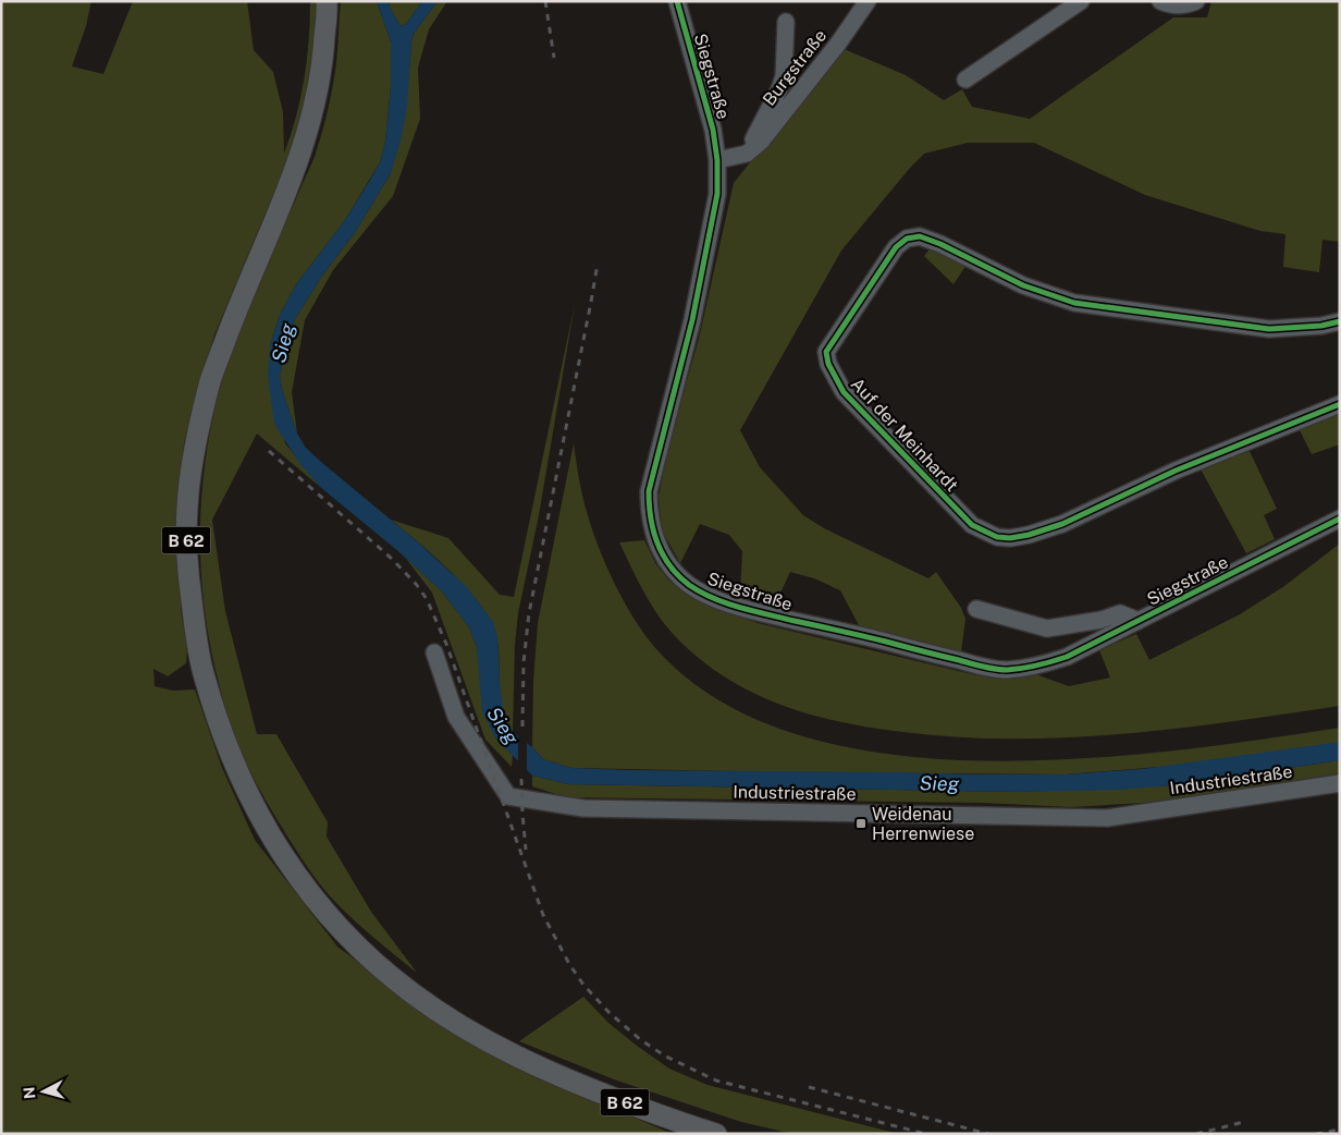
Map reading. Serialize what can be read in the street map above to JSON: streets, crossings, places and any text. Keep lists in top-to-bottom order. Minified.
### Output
{"streets":{"main road":["B 62"],"street":["Burgstraße","Siegstraße","Auf der Meinhardt","Industriestraße"]},"water":["Sieg"],"places":{"transit":["Weidenau Herrenwiese"]},"north":"left"}
